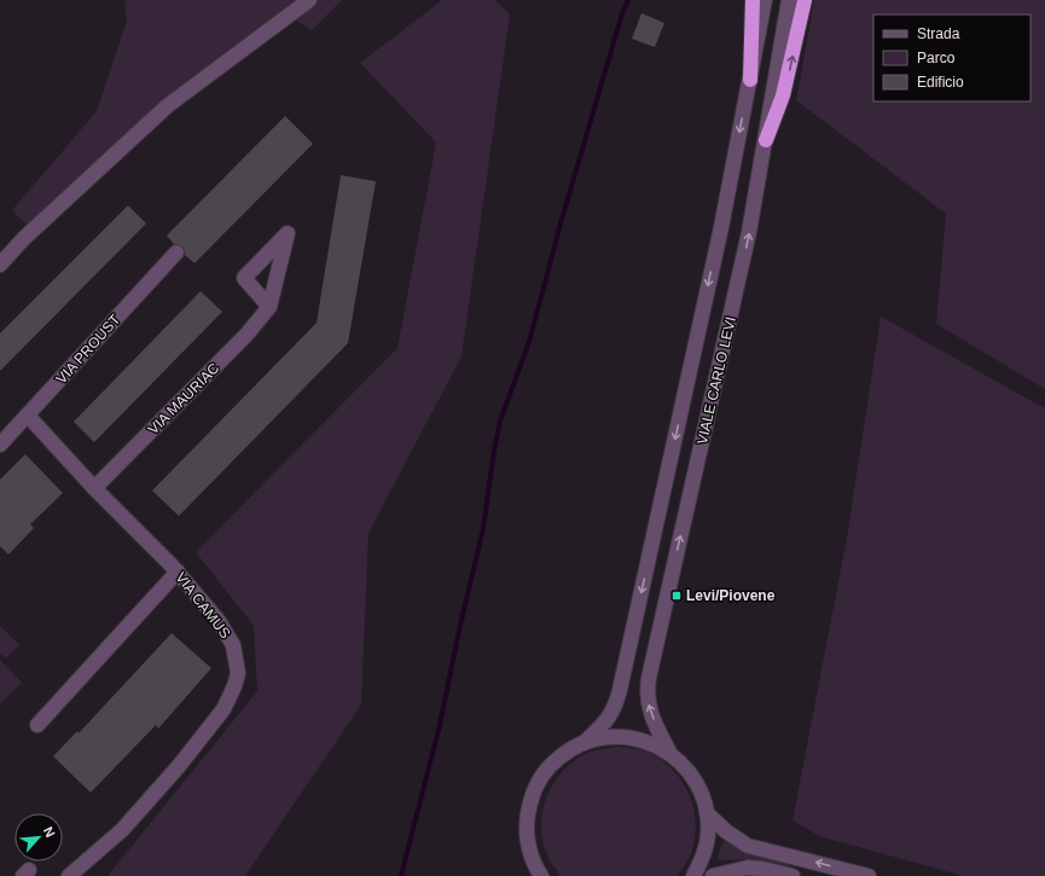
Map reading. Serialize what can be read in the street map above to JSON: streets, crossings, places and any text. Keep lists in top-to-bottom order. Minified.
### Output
{"streets":{"street":["VIA PROUST","VIALE CARLO LEVI","VIA MAURIAC","VIA CAMUS"]},"crossings":[["VIA PROUST","VIA CAMUS"],["VIA MAURIAC","VIA CAMUS"]],"places":{"transit":["Levi/Piovene"]},"legend":["Strada","Parco","Edificio"],"north":"top right"}
